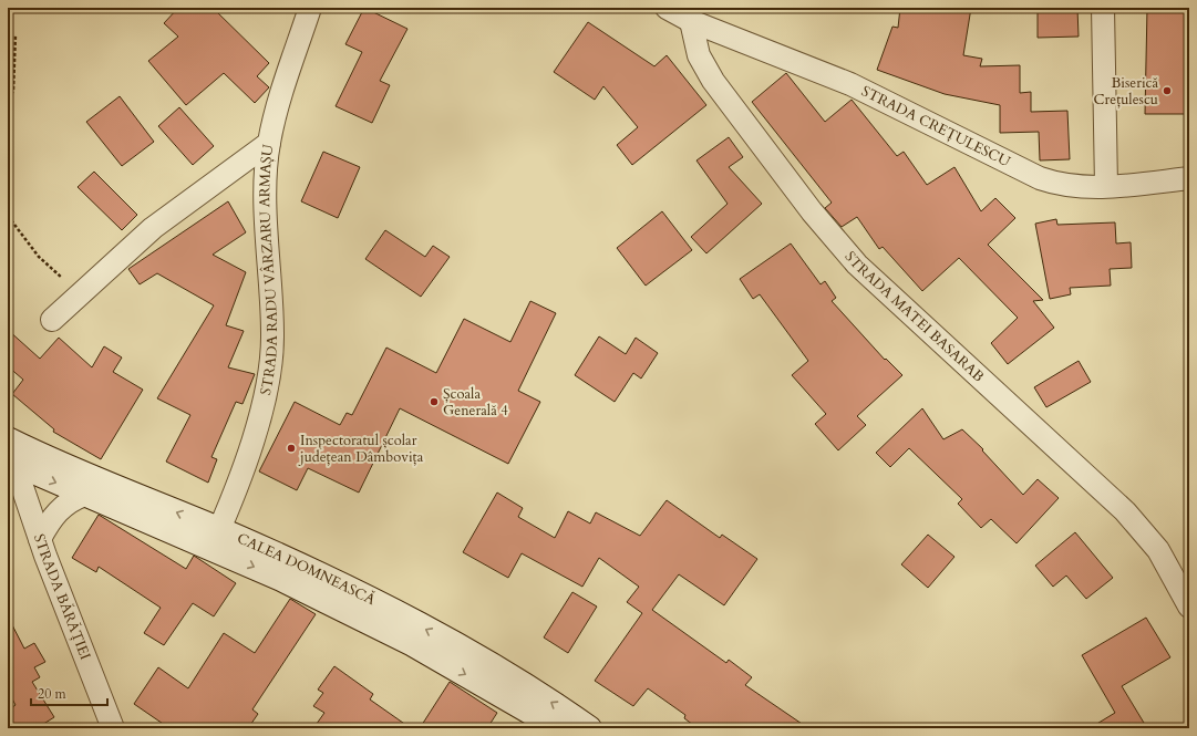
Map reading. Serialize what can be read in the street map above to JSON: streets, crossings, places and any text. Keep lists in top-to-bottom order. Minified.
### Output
{"streets":{"main road":["CALEA DOMNEASCĂ"],"street":["STRADA CREȚULESCU","STRADA RADU VÂRZARU ARMAȘU","STRADA MATEI BASARAB","STRADA BĂRĂȚIEI"]},"crossings":[["STRADA CREȚULESCU","STRADA MATEI BASARAB"],["STRADA RADU VÂRZARU ARMAȘU","CALEA DOMNEASCĂ"],["CALEA DOMNEASCĂ","STRADA BĂRĂȚIEI"]],"places":["Biserică Crețulescu","Școala Generală 4","Inspectoratul școlar județean Dâmbovița"],"scale_bar":"20 m"}
